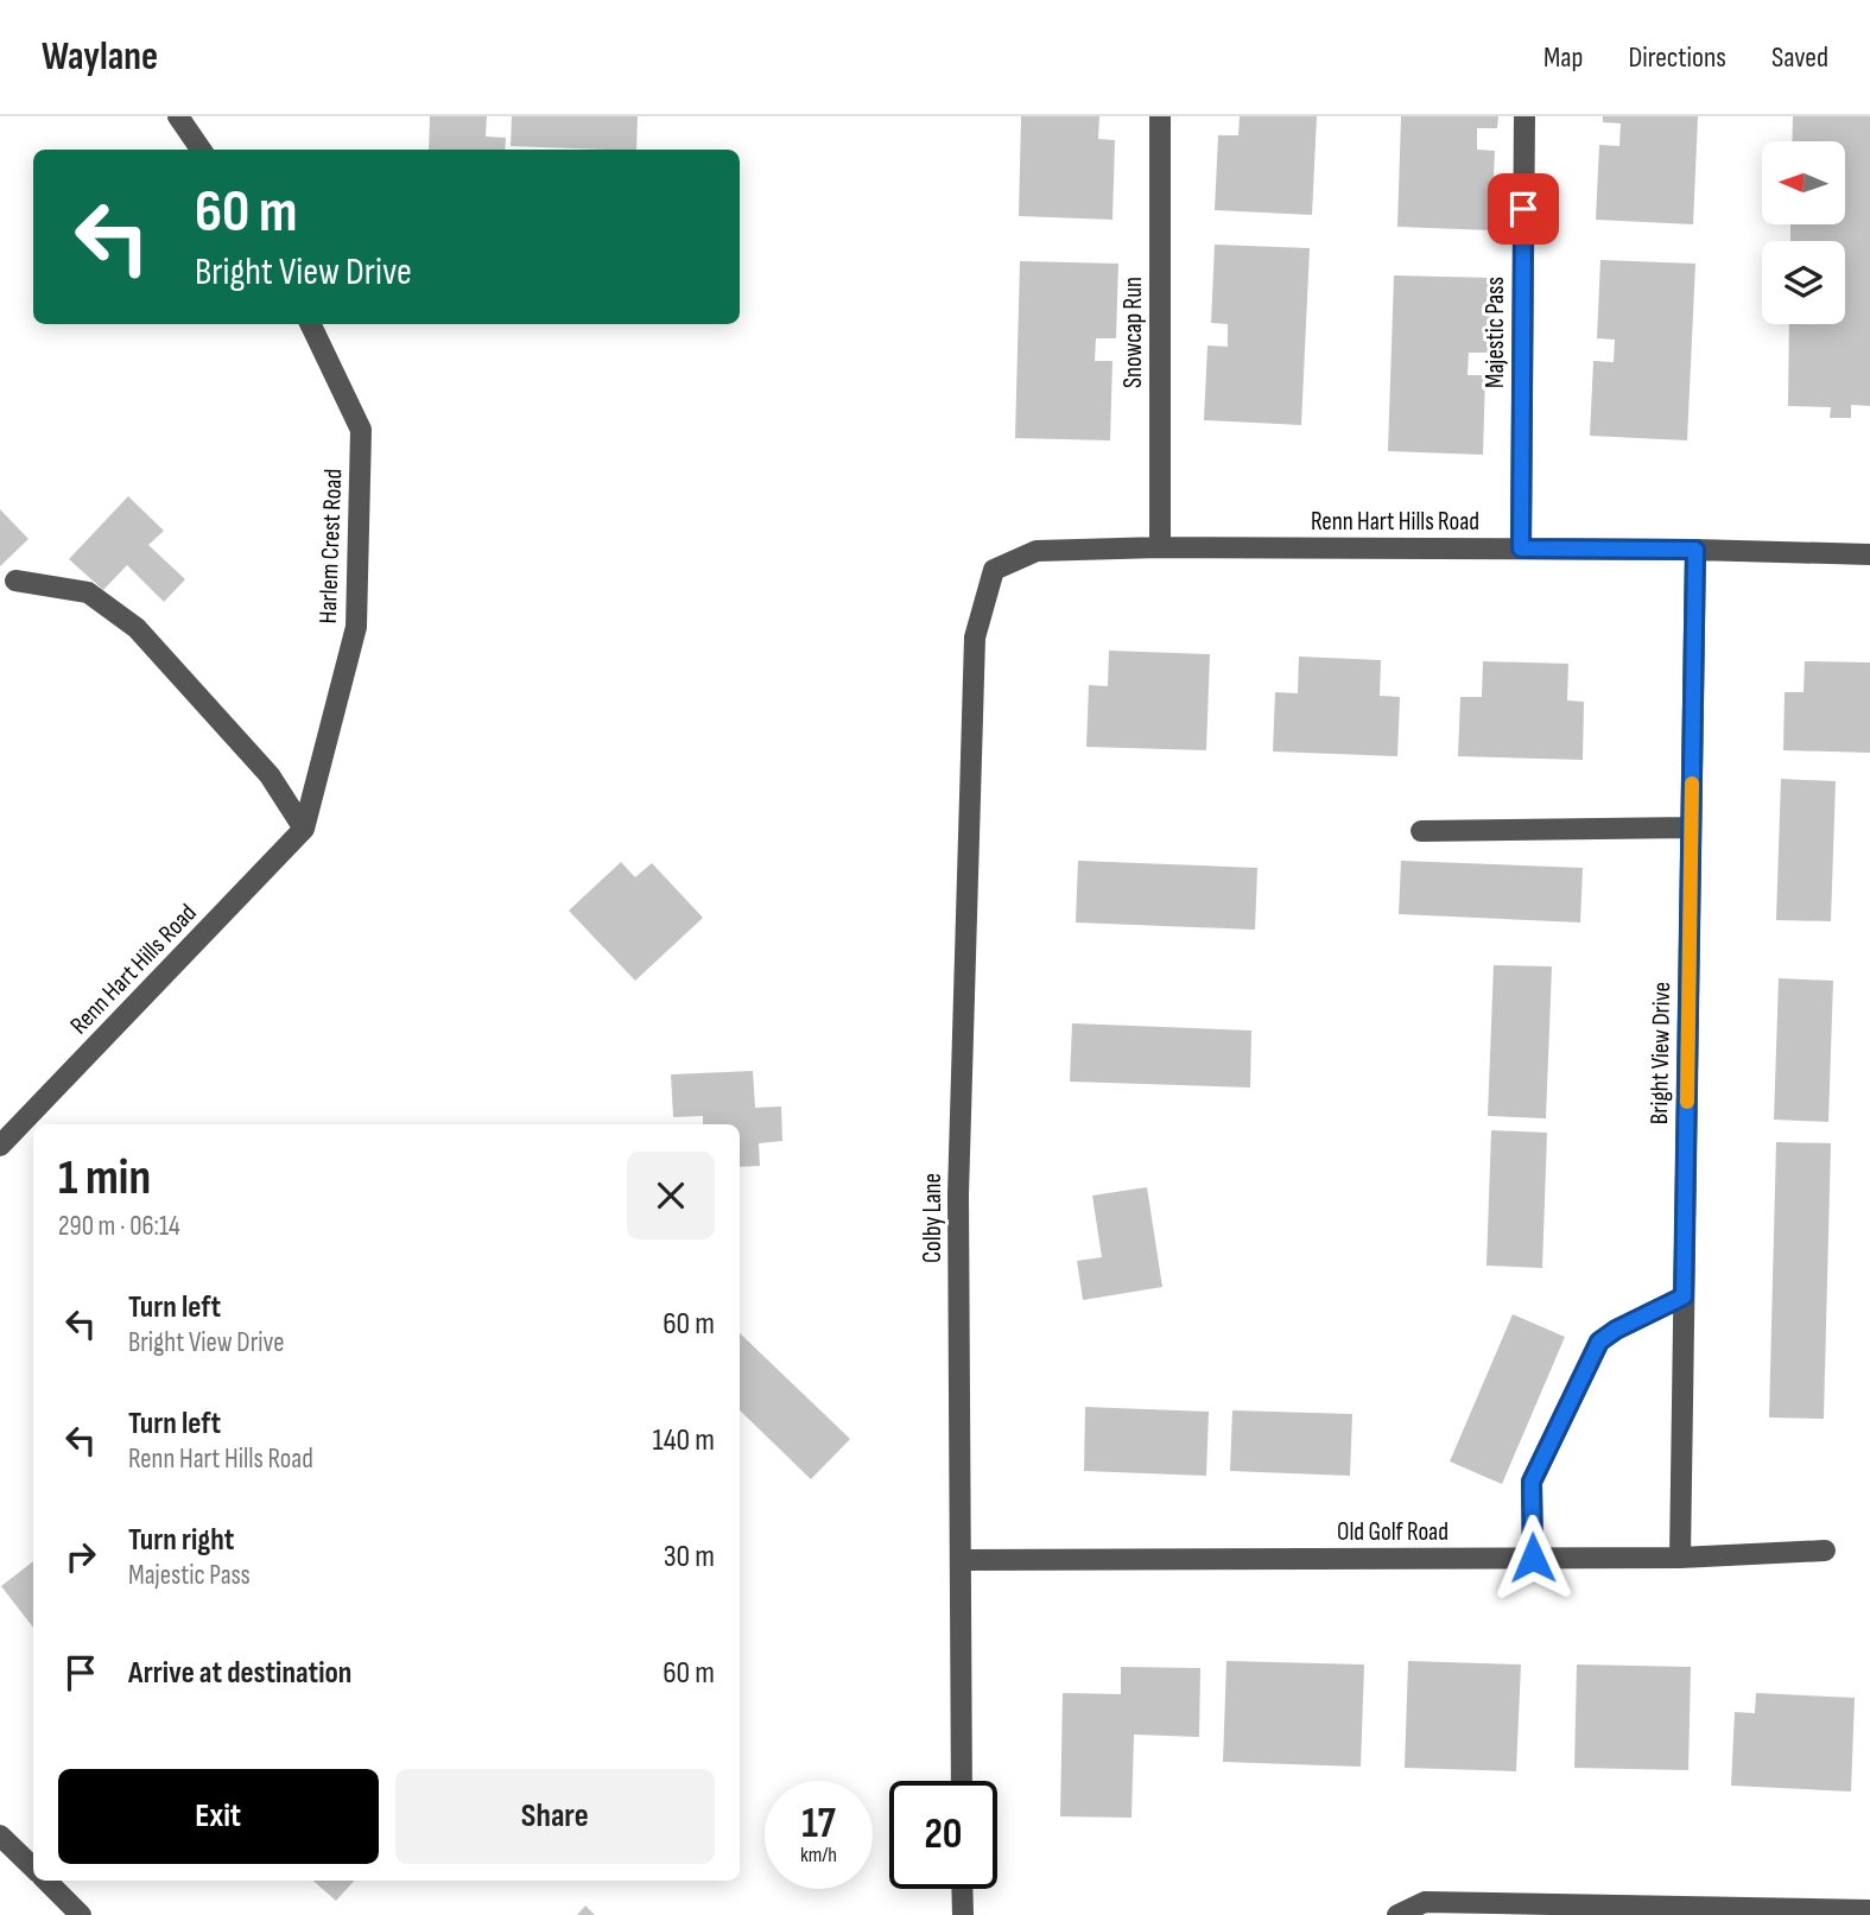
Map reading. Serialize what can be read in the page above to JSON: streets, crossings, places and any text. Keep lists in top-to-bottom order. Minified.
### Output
{"streets":{"street":["Snowcap Run","Majestic Pass","Renn Hart Hills Road","Harlem Crest Road","Bright View Drive","Colby Lane","Old Golf Road"]},"crossings":[["Snowcap Run","Renn Hart Hills Road"],["Majestic Pass","Renn Hart Hills Road"],["Renn Hart Hills Road","Harlem Crest Road"],["Renn Hart Hills Road","Bright View Drive"],["Renn Hart Hills Road","Colby Lane"],["Bright View Drive","Old Golf Road"],["Colby Lane","Old Golf Road"]],"north":"left","page":{"header":"Waylane","nav":["Map","Directions","Saved"],"turn":["60 m","Bright View Drive"],"heading":["1 min","290 m · 06:14"],"list":[{"name":"Turn left","note":"Bright View Drive","value":"60 m"},{"name":"Turn left","note":"Renn Hart Hills Road","value":"140 m"},{"name":"Turn right","note":"Majestic Pass","value":"30 m"},{"name":"Arrive at destination","value":"60 m"}],"buttons":["Exit","Share"],"speed":"17 km/h","limit":"20"}}
